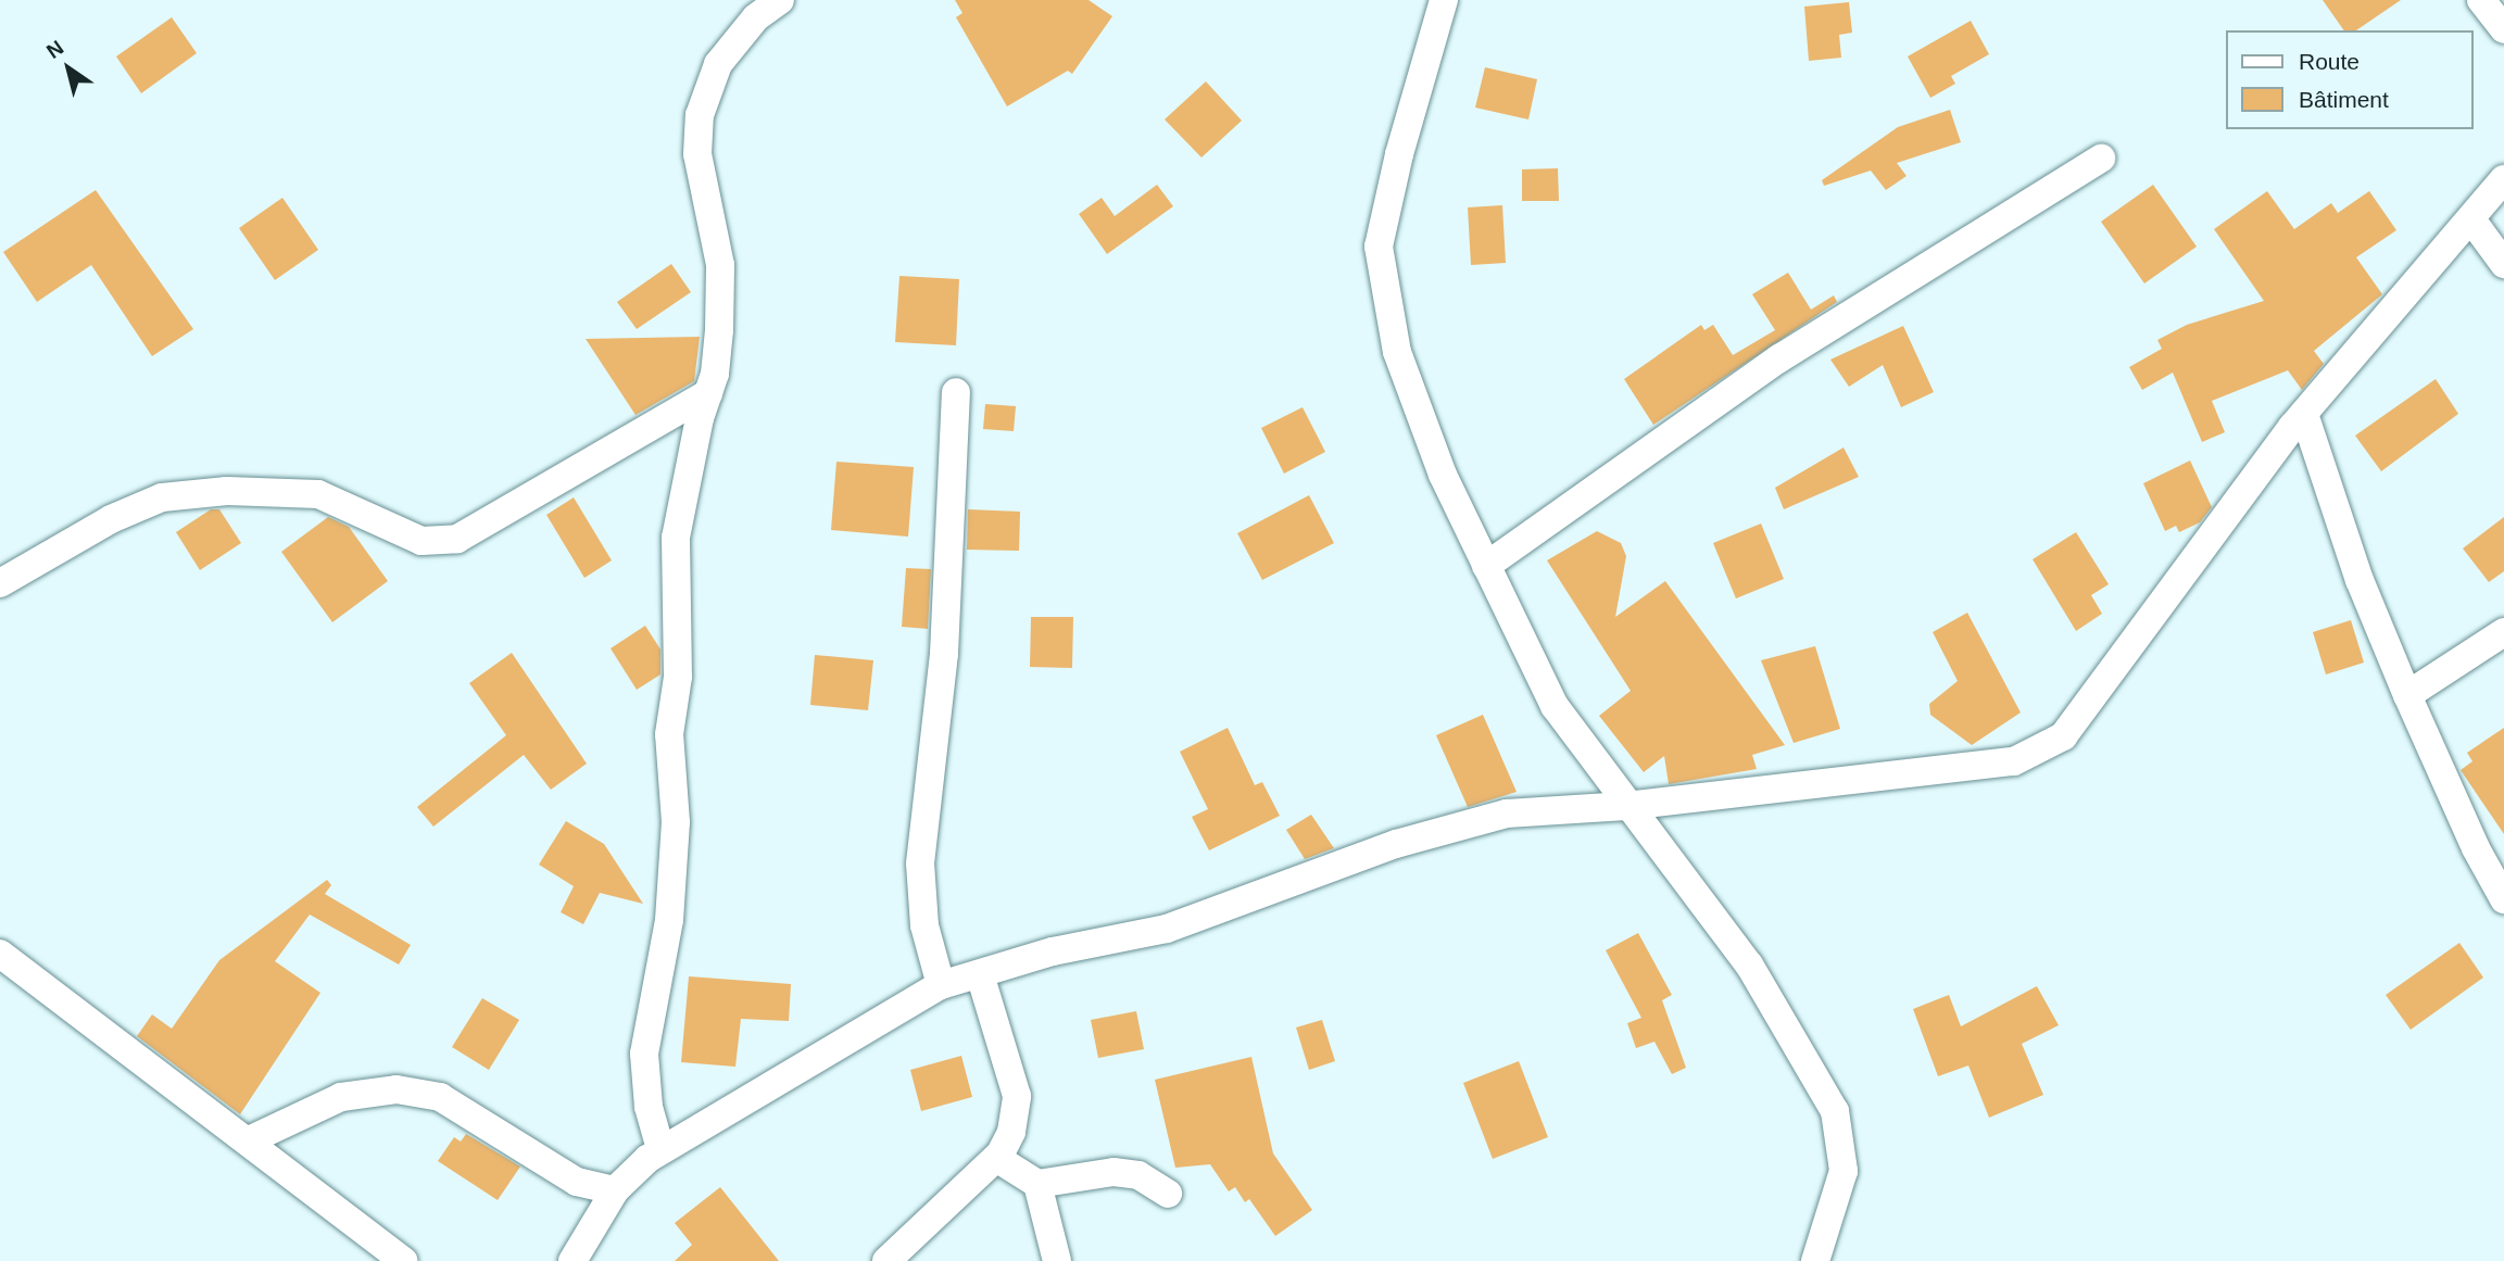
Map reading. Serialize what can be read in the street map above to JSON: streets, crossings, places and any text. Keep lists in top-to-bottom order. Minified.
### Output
{"legend":["Route","Bâtiment"],"north":"top left"}
